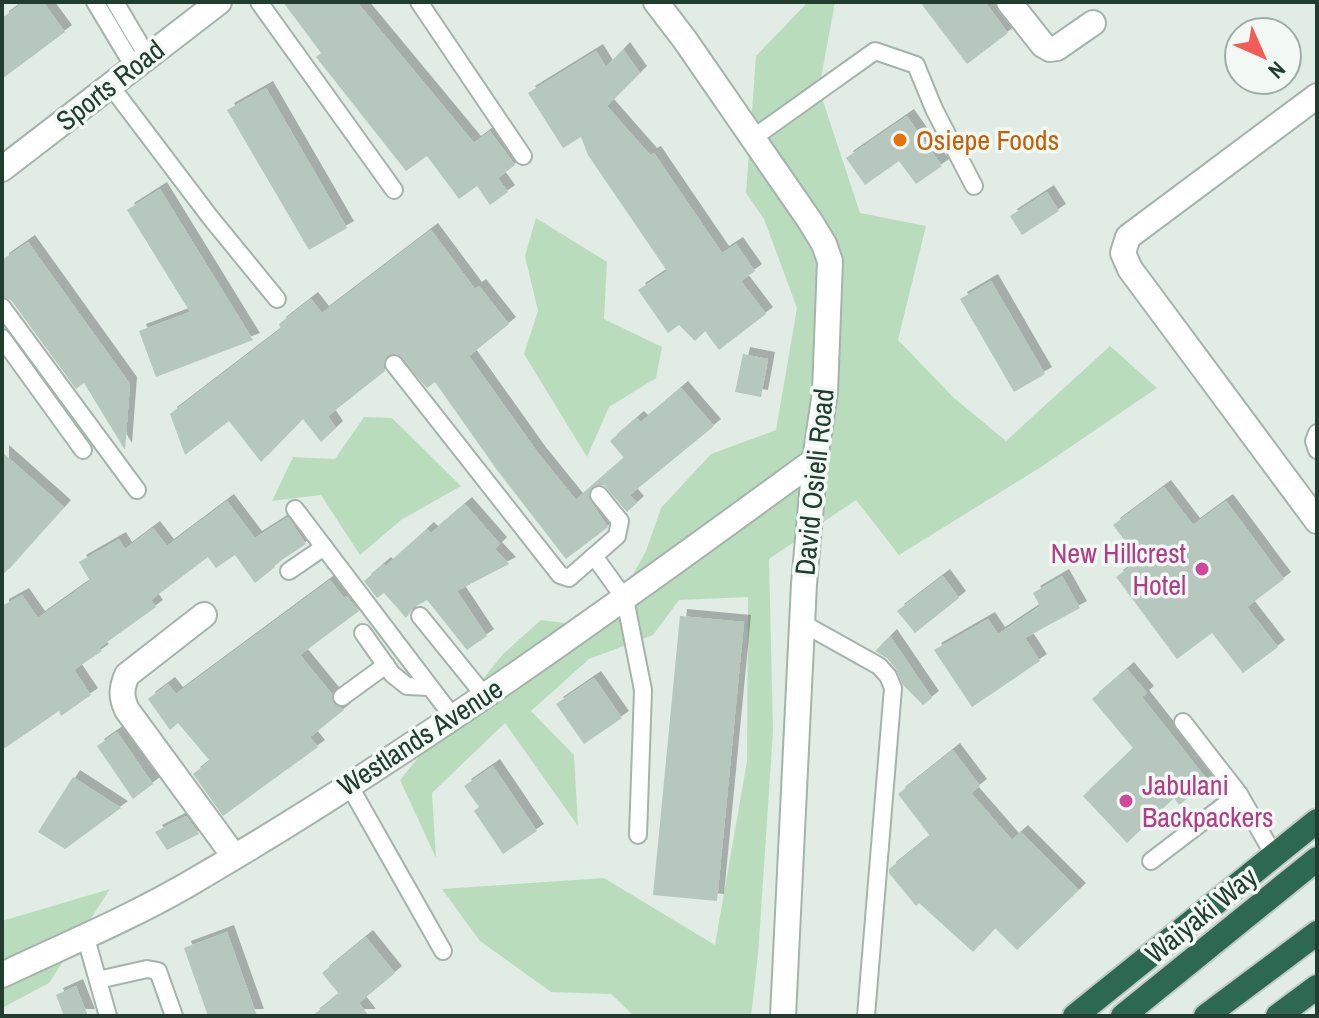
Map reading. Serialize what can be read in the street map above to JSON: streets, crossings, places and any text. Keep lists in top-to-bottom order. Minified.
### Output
{"streets":{"highway":["Waiyaki Way"],"street":["Sports Road","David Osieli Road","Westlands Avenue"]},"crossings":[["David Osieli Road","Westlands Avenue"]],"places":["Osiepe Foods","New Hillcrest Hotel","Jabulani Backpackers"],"north":"bottom right"}
